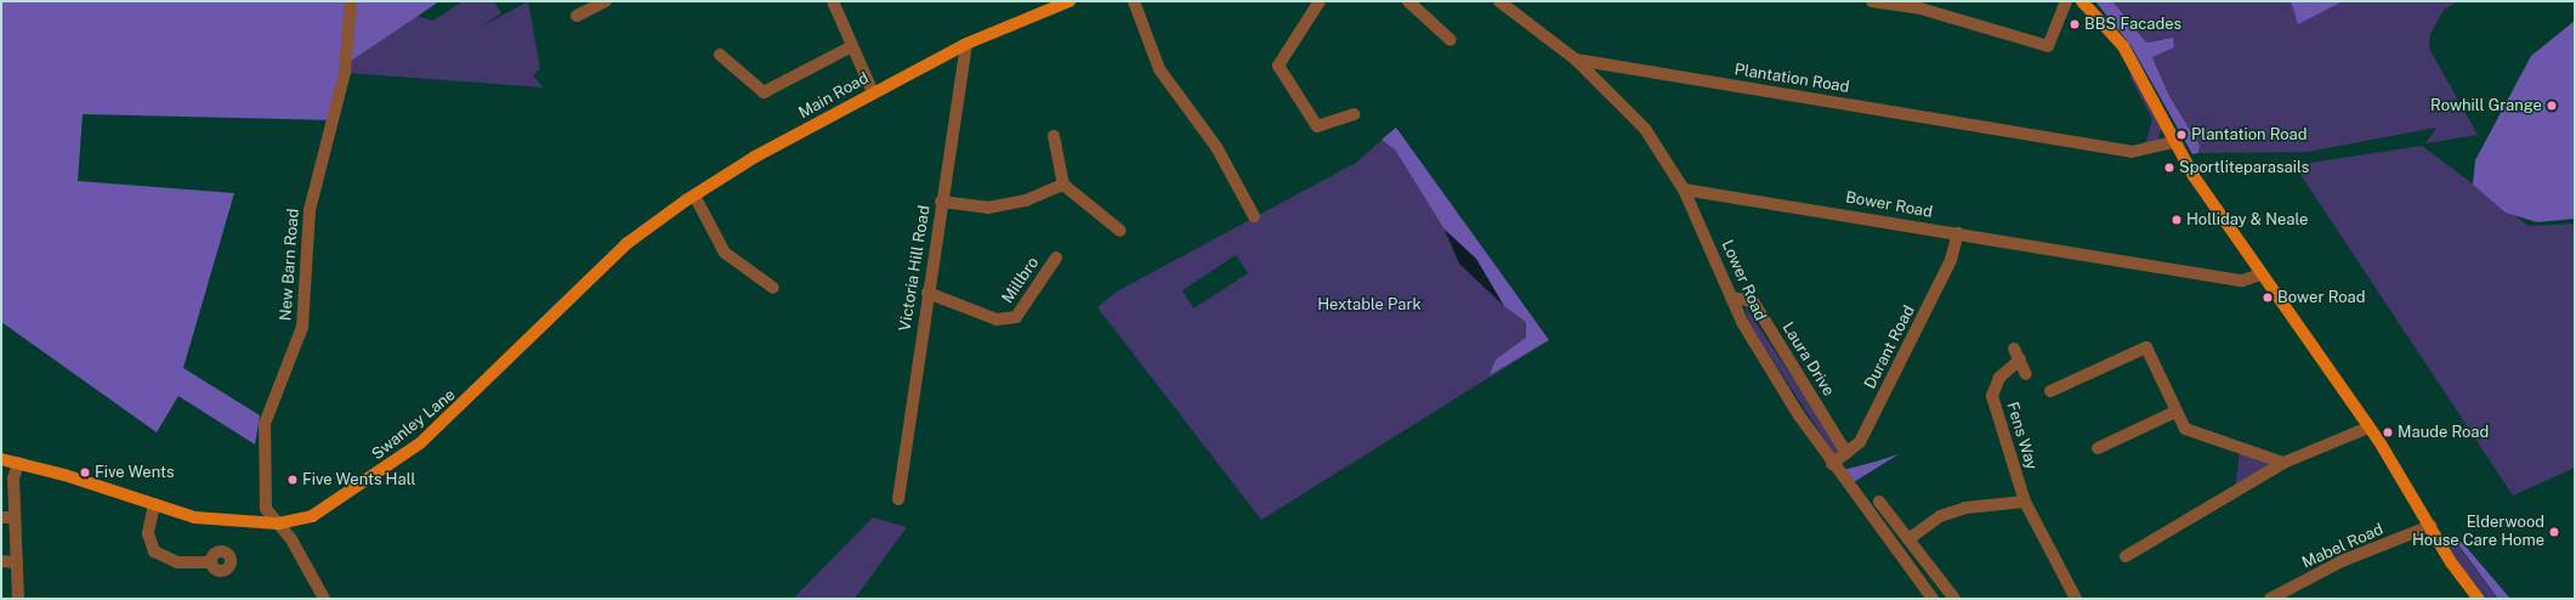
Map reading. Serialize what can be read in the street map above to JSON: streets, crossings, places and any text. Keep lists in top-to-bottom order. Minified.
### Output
{"streets":{"main road":["Main Road","Swanley Lane"],"street":["Plantation Road","Bower Road","New Barn Road","Victoria Hill Road","Millbro","Lower Road","Durant Road","Laura Drive","Fens Way","Mabel Road"]},"crossings":[["Plantation Road","Lower Road"],["Main Road","Victoria Hill Road"],["Main Road","Swanley Lane"],["Bower Road","Lower Road"],["Bower Road","Durant Road"],["New Barn Road","Swanley Lane"],["Victoria Hill Road","Millbro"],["Lower Road","Durant Road"],["Lower Road","Laura Drive"],["Durant Road","Laura Drive"]],"parks":["Hextable Park"],"places":["BBS Facades","Rowhill Grange","Plantation Road","Sportliteparasails","Holliday & Neale","Bower Road","Maude Road","Five Wents","Five Wents Hall","Elderwood House Care Home"]}
